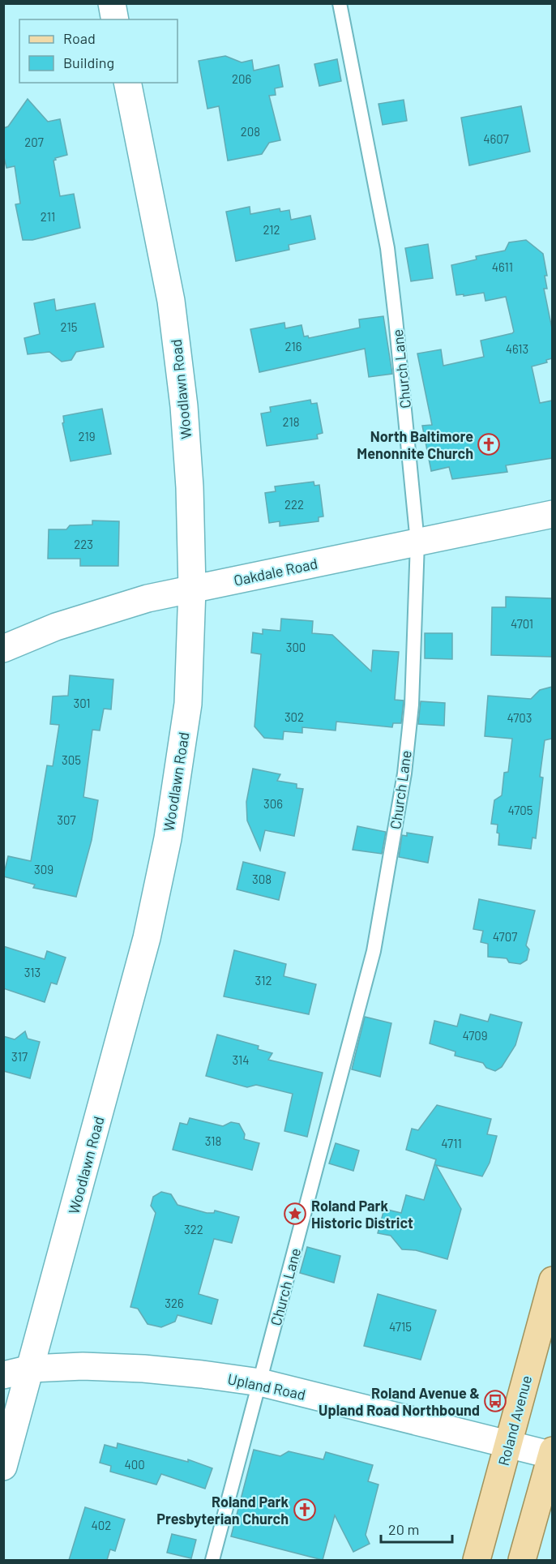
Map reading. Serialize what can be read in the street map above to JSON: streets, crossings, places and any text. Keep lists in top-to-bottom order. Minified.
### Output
{"streets":{"main road":["Roland Avenue"],"street":["Woodlawn Road","Oakdale Road","Upland Road"],"lane":["Church Lane"]},"crossings":[["Church Lane","Oakdale Road"],["Church Lane","Upland Road"],["Woodlawn Road","Oakdale Road"],["Woodlawn Road","Upland Road"],["Upland Road","Roland Avenue"]],"places":{"church":["North Baltimore Menonnite Church","Roland Park Presbyterian Church"],"place":["Roland Park Historic District"],"bus stop":["Roland Avenue & Upland Road Northbound"]},"house_numbers":["206","208","4607","207","211","212","4611","215","216","4613","218","219","222","223","4701","300","301","302","4703","305","306","4705","307","309","308","4707","313","312","4709","317","314","318","4711","322","326","4715","400","402"],"legend":["Road","Building"],"scale_bar":"20 m"}
